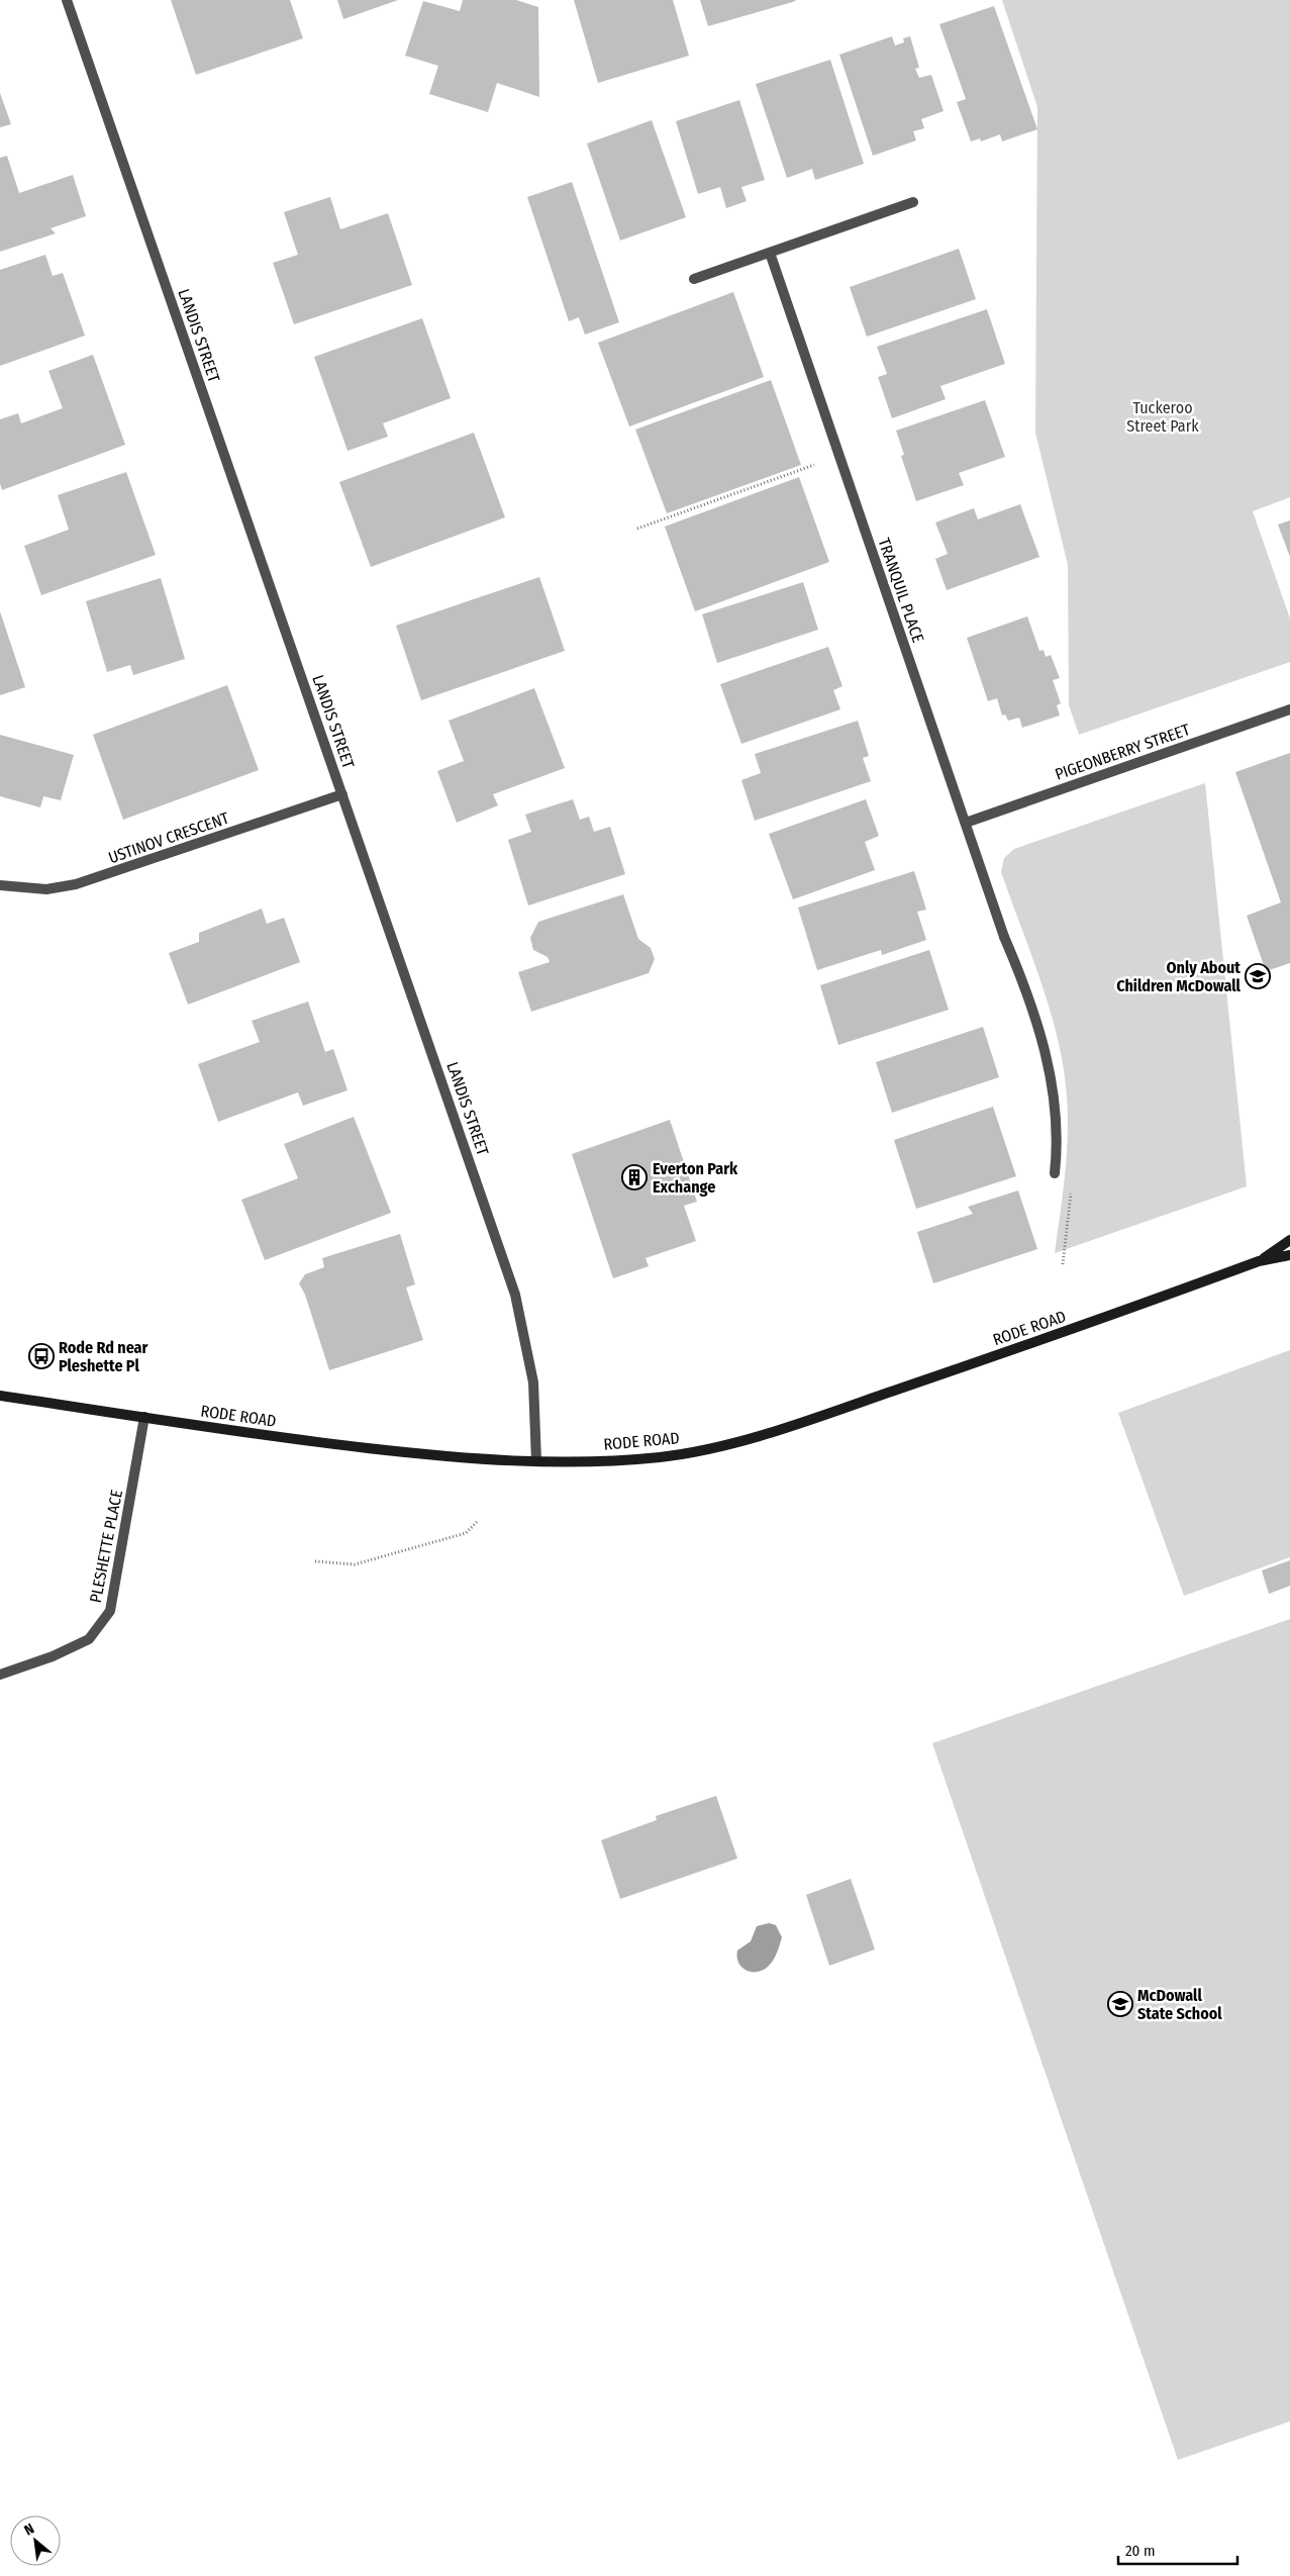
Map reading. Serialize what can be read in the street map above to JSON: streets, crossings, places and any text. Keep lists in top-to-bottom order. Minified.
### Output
{"streets":{"main road":["RODE ROAD"],"street":["LANDIS STREET","TRANQUIL PLACE","PIGEONBERRY STREET","USTINOV CRESCENT","PLESHETTE PLACE"]},"crossings":[["LANDIS STREET","USTINOV CRESCENT"],["LANDIS STREET","RODE ROAD"],["TRANQUIL PLACE","PIGEONBERRY STREET"],["RODE ROAD","PLESHETTE PLACE"]],"parks":["Tuckeroo Street Park"],"places":{"school or university":["Only About Children McDowall","McDowall State School"],"building":["Everton Park Exchange"],"bus stop":["Rode Rd near Pleshette Pl"]},"scale_bar":"20 m","north":"top left"}
